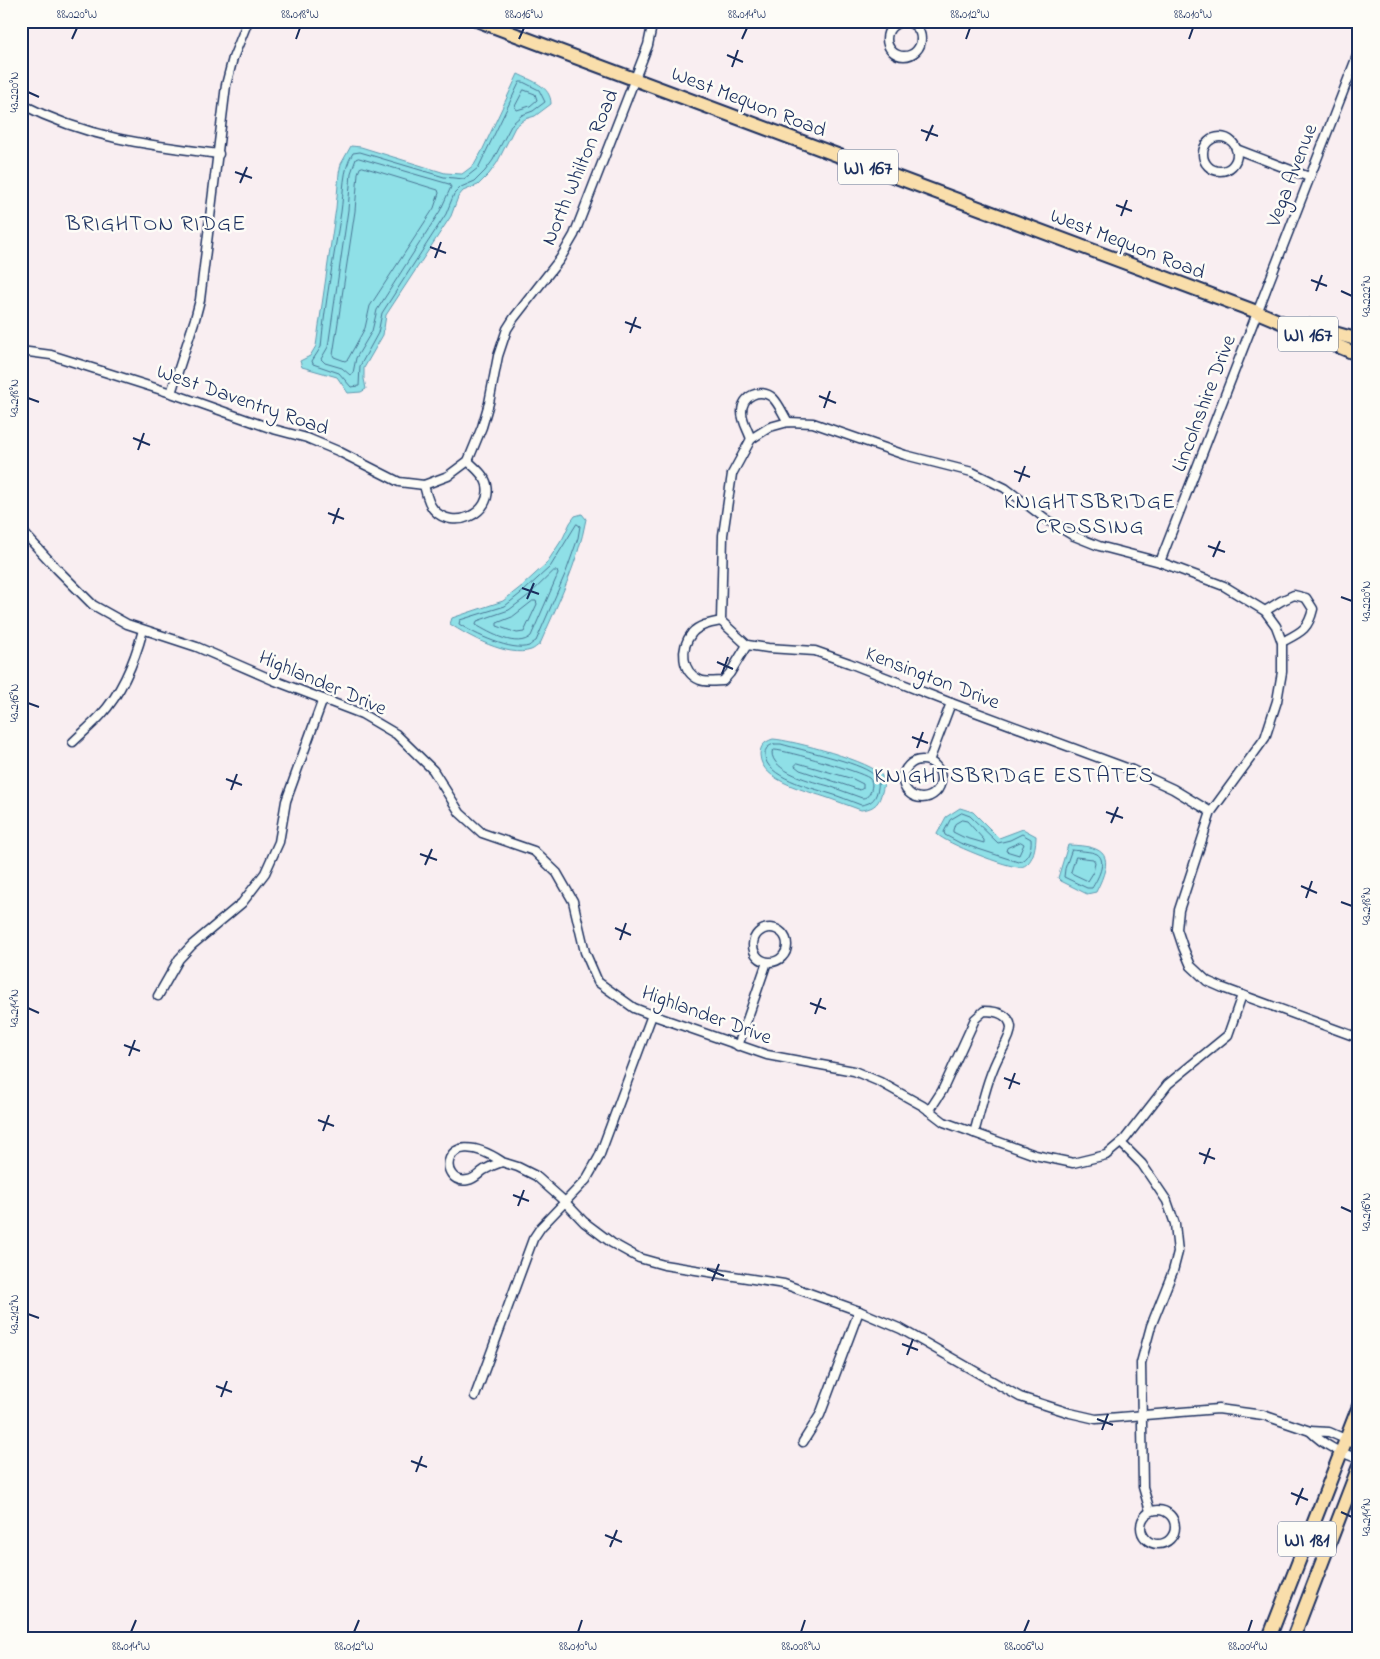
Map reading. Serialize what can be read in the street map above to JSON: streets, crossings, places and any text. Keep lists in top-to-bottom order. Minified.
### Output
{"streets":{"main road":["West Mequon Road","WI 167","WI 181"],"street":["North Whilton Road","Vega Avenue","West Daventry Road","Lincolnshire Drive","Kensington Drive","Highlander Drive"]},"crossings":[["West Mequon Road","North Whilton Road"],["West Mequon Road","Vega Avenue"],["West Mequon Road","Lincolnshire Drive"],["North Whilton Road","West Daventry Road"],["Vega Avenue","Lincolnshire Drive"]],"districts":["BRIGHTON RIDGE","KNIGHTSBRIDGE CROSSING","KNIGHTSBRIDGE ESTATES"],"coordinates":["88.020°W","88.018°W","88.016°W","88.014°W","88.012°W","88.010°W","43.220°N","43.222°N","43.218°N","43.216°N","43.214°N","43.212°N","88.008°W","88.006°W","88.004°W"]}
